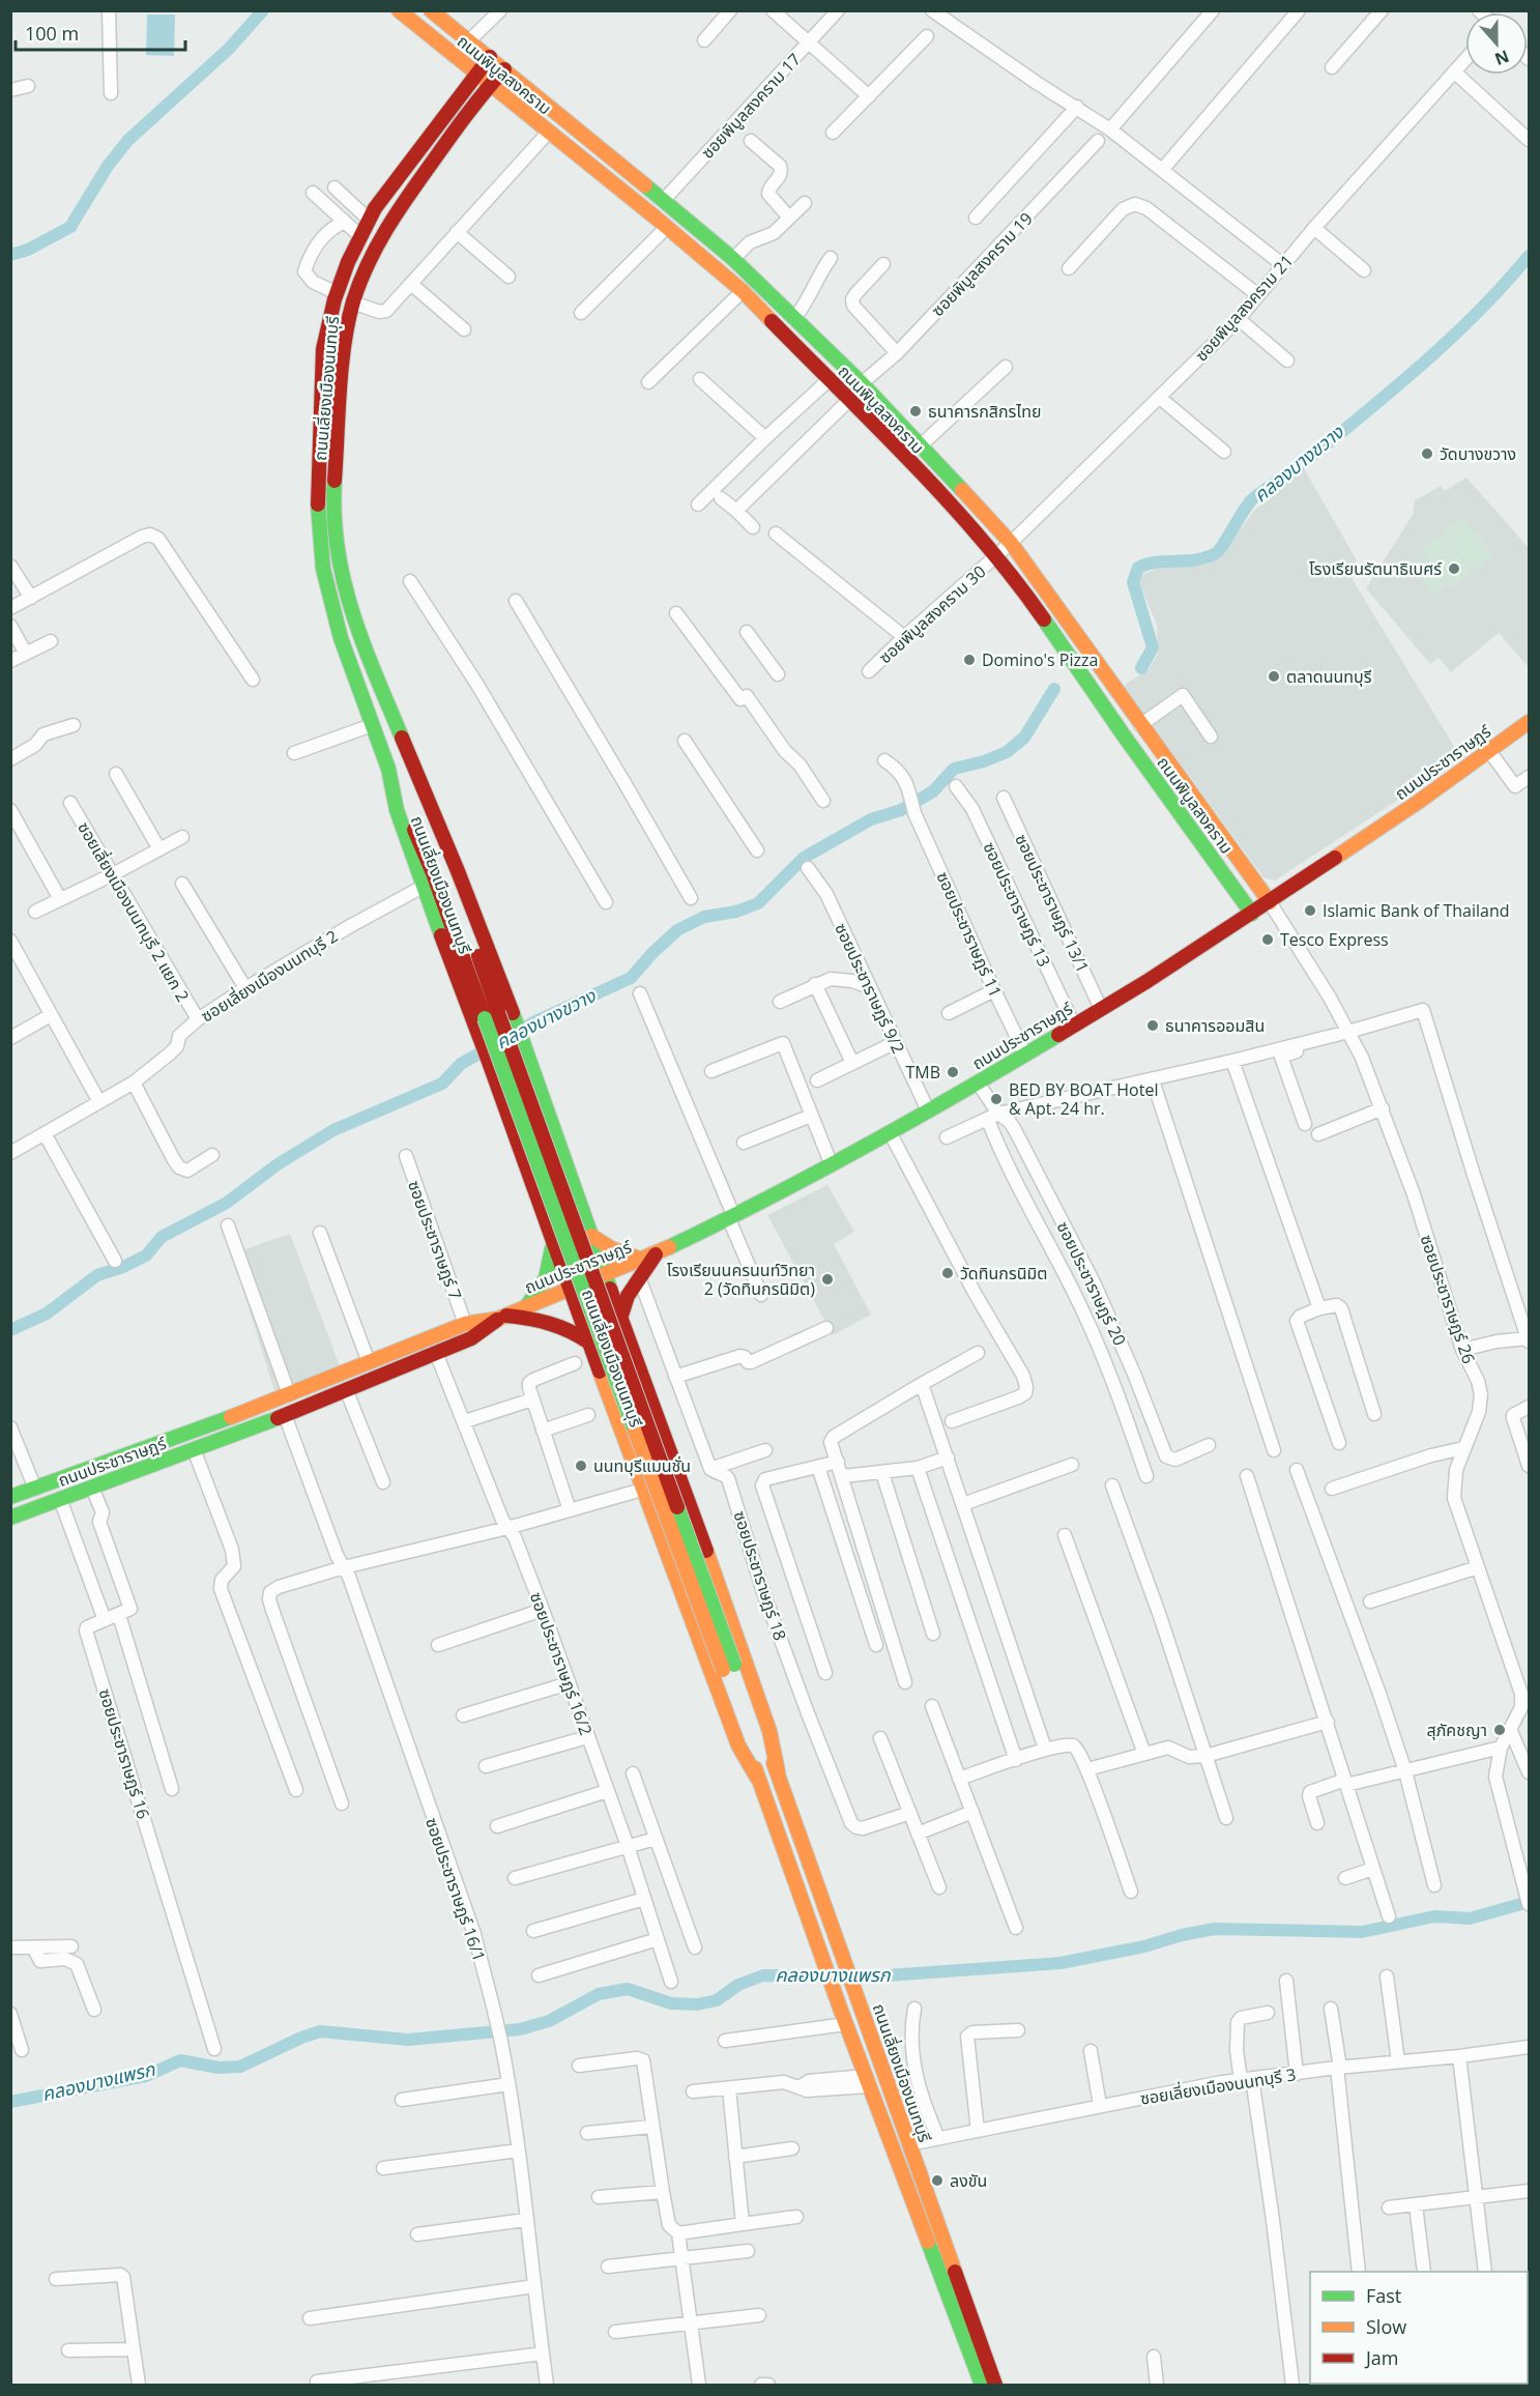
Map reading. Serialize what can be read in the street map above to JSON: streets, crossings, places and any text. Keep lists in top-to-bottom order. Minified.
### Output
{"streets":{"main road":["ถนนพิบูลสงคราม","ถนนเลี่ยงเมืองนนทบุรี","ถนนประชาราษฎร์"],"street":["ซอยพิบูลสงคราม 17","ซอยพิบูลสงคราม 19","ซอยพิบูลสงคราม 21","ซอยพิบูลสงคราม 30","ซอยประชาราษฎร์ 13/1","ซอยประชาราษฎร์ 13","ซอยเลี่ยงเมืองนนทบุรี 2 แยก 2","ซอยประชาราษฎร์ 11","ซอยเลี่ยงเมืองนนทบุรี 2","ซอยประชาราษฎร์ 9/2","ซอยประชาราษฎร์ 7","ซอยประชาราษฎร์ 20","ซอยประชาราษฎร์ 26","ซอยประชาราษฎร์ 18","ซอยประชาราษฎร์ 16/2","ซอยประชาราษฎร์ 16","ซอยประชาราษฎร์ 16/1","ซอยเลี่ยงเมืองนนทบุรี 3"]},"crossings":[["ถนนพิบูลสงคราม","ซอยพิบูลสงคราม 17"],["ถนนพิบูลสงคราม","ซอยพิบูลสงคราม 19"],["ถนนพิบูลสงคราม","ซอยพิบูลสงคราม 21"],["ถนนพิบูลสงคราม","ถนนเลี่ยงเมืองนนทบุรี"],["ถนนพิบูลสงคราม","ซอยพิบูลสงคราม 30"],["ถนนพิบูลสงคราม","ถนนประชาราษฎร์"],["ถนนพิบูลสงคราม","ซอยประชาราษฎร์ 26"],["ซอยพิบูลสงคราม 21","ซอยพิบูลสงคราม 30"],["ถนนเลี่ยงเมืองนนทบุรี","ถนนประชาราษฎร์"],["ถนนเลี่ยงเมืองนนทบุรี","ซอยเลี่ยงเมืองนนทบุรี 2"],["ถนนเลี่ยงเมืองนนทบุรี","ซอยเลี่ยงเมืองนนทบุรี 3"],["ถนนประชาราษฎร์","ซอยประชาราษฎร์ 13/1"],["ถนนประชาราษฎร์","ซอยประชาราษฎร์ 13"],["ถนนประชาราษฎร์","ซอยประชาราษฎร์ 11"],["ถนนประชาราษฎร์","ซอยประชาราษฎร์ 9/2"],["ถนนประชาราษฎร์","ซอยประชาราษฎร์ 7"],["ถนนประชาราษฎร์","ซอยประชาราษฎร์ 20"],["ถนนประชาราษฎร์","ซอยประชาราษฎร์ 26"],["ถนนประชาราษฎร์","ซอยประชาราษฎร์ 16/2"],["ถนนประชาราษฎร์","ซอยประชาราษฎร์ 16/1"],["ซอยเลี่ยงเมืองนนทบุรี 2 แยก 2","ซอยเลี่ยงเมืองนนทบุรี 2"]],"water":["คลองบางขวาง","คลองบางแพรก"],"places":["ธนาคารกสิกรไทย","วัดบางขวาง","โรงเรียนรัตนาธิเบศร์","Domino's Pizza","ตลาดนนทบุรี","Islamic Bank of Thailand","Tesco Express","ธนาคารออมสิน","TMB","BED BY BOAT Hotel & Apt. 24 hr.","วัดทินกรนิมิต","โรงเรียนนครนนท์วิทยา 2 (วัดทินกรนิมิต)","นนทบุรีแมนชั่น","สุภัคชญา","ลงขัน"],"legend":["Fast","Slow","Jam"],"scale_bar":"100 m","north":"bottom"}
